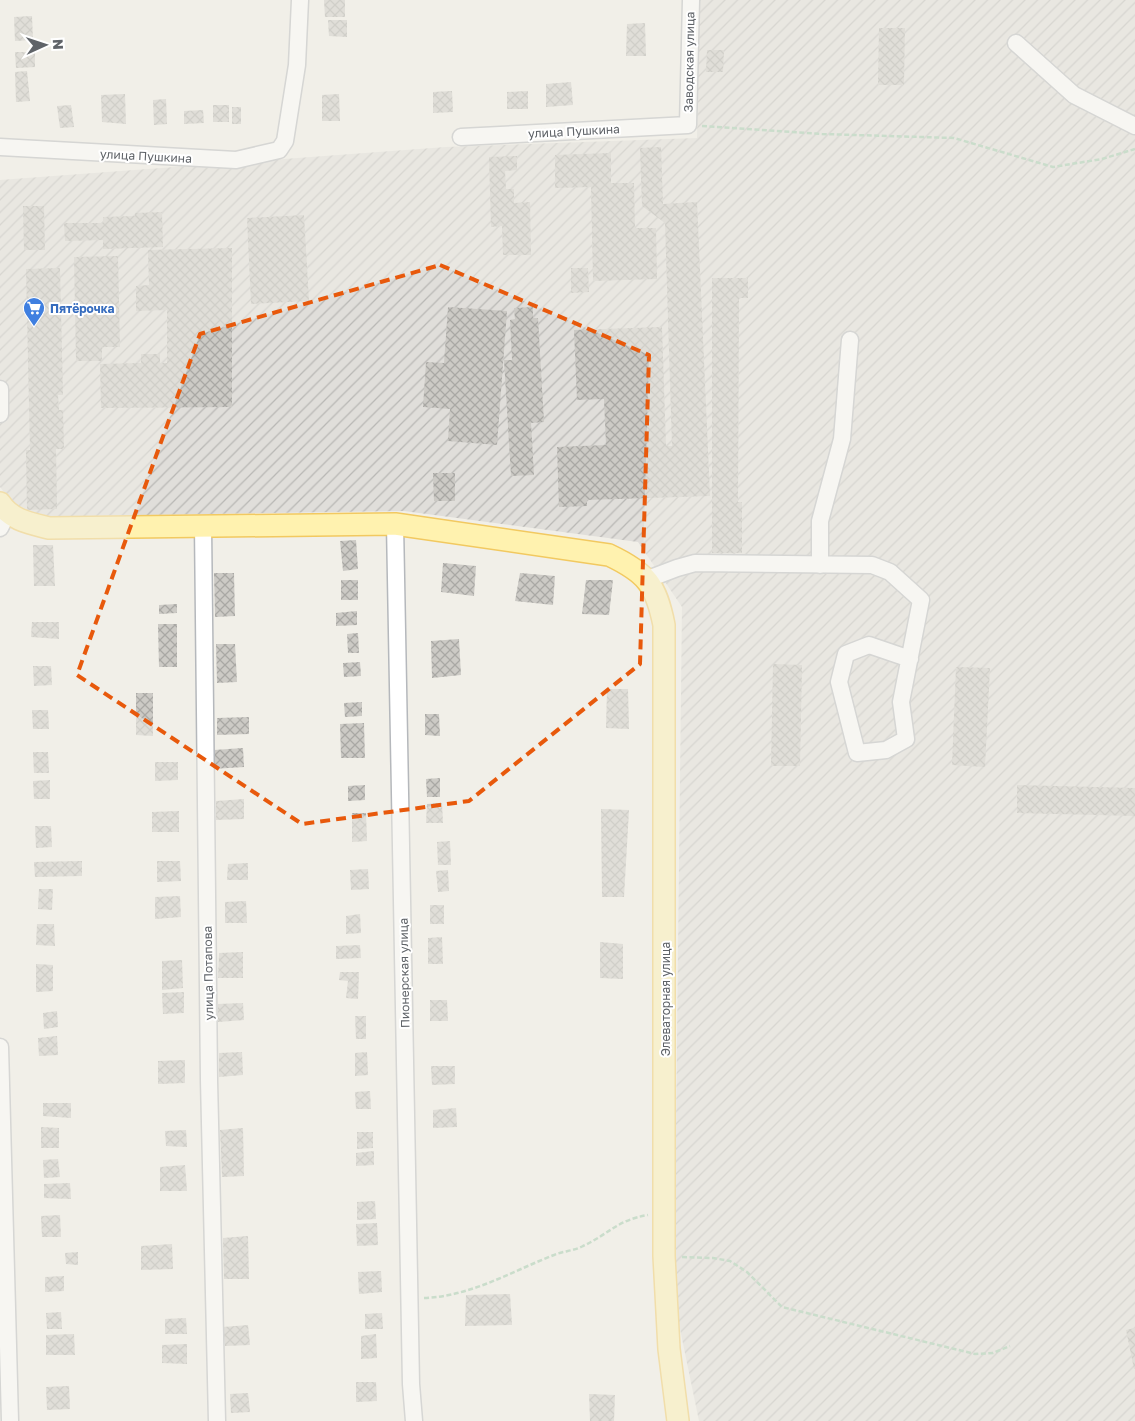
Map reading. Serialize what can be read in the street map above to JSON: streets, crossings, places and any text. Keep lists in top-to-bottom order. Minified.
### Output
{"streets":{"main road":["Элеваторная улица"],"street":["Заводская улица","улица Пушкина","улица Потапова","Пионерская улица"]},"crossings":[["Заводская улица","улица Пушкина"]],"places":{"supermarket":["Пятёрочка"]},"north":"right"}
